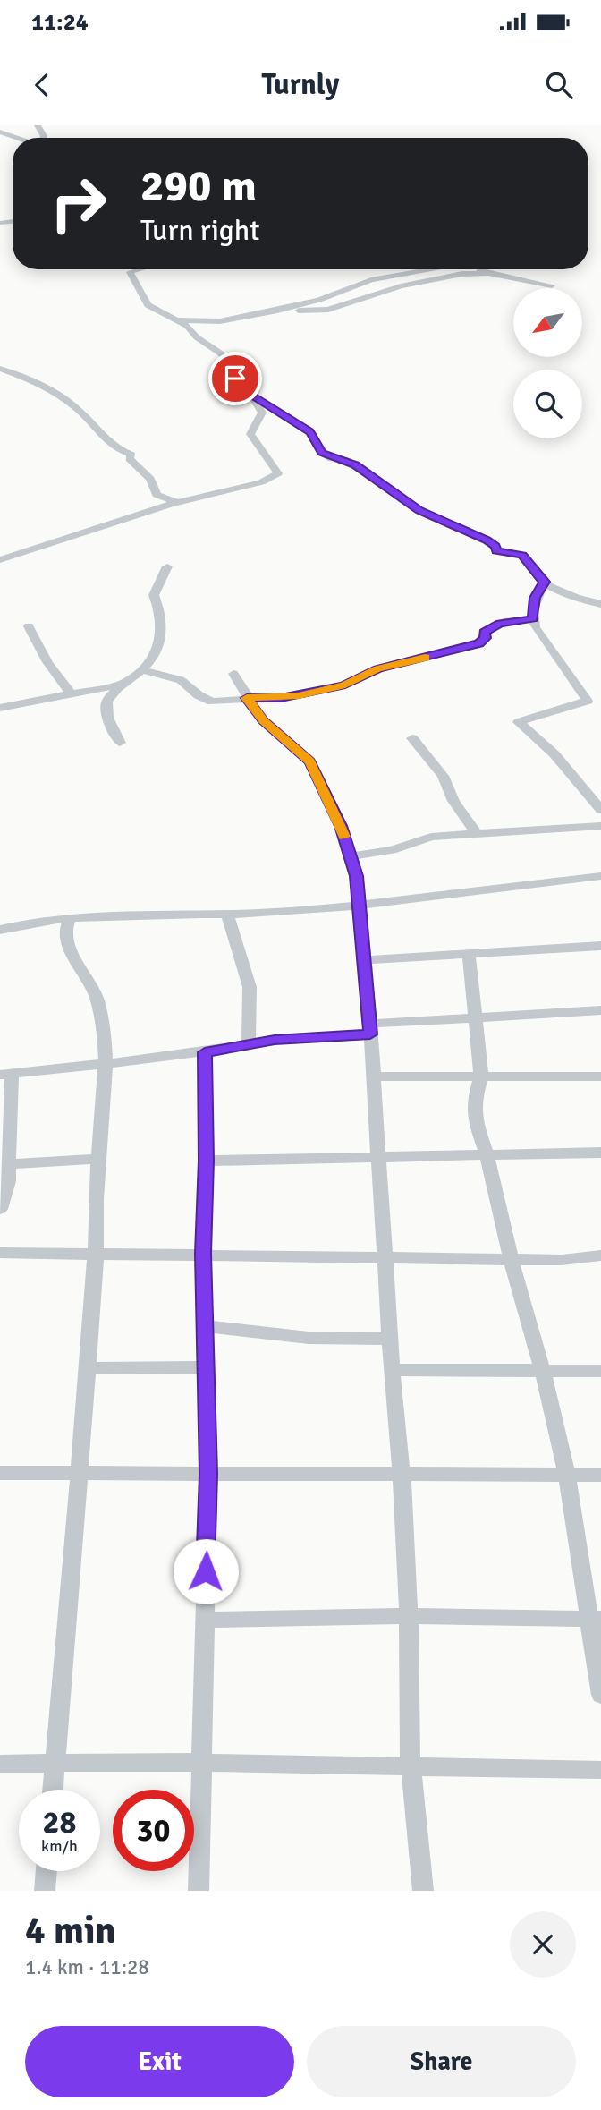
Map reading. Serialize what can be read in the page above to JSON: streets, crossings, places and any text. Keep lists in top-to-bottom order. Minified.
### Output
{"north":"bottom left","page":{"status":"11:24","header":"Turnly","turn":["290 m","Turn right"],"speed":"28 km/h","limit":"30","heading":["4 min","1.4 km · 11:28"],"buttons":["Exit","Share"]}}
